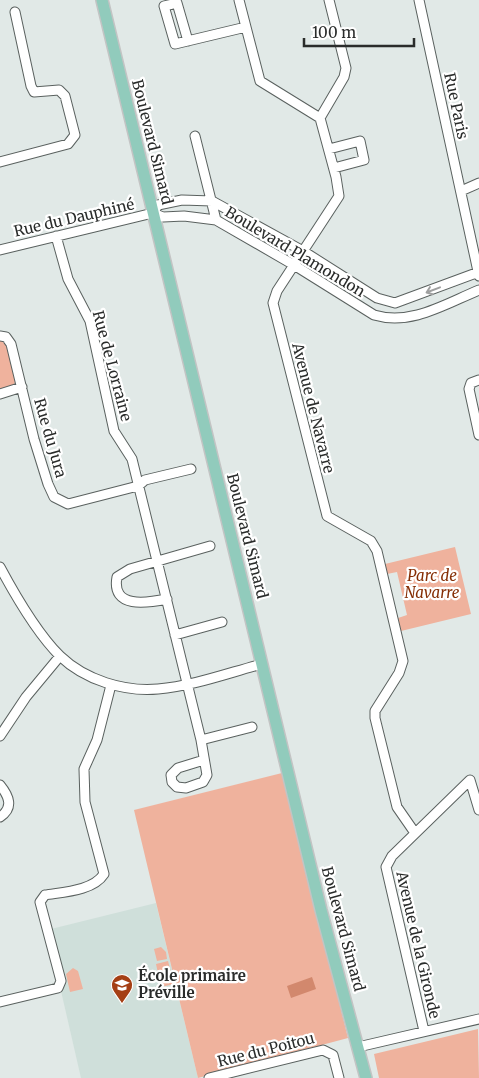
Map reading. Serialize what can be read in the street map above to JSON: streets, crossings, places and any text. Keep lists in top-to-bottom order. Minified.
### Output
{"streets":{"main road":["Boulevard Simard"],"street":["Rue Paris","Rue du Dauphiné","Boulevard Plamondon","Rue de Lorraine","Avenue de Navarre","Rue du Jura","Avenue de la Gironde","Rue du Poitou"]},"crossings":[["Rue Paris","Boulevard Plamondon"],["Boulevard Simard","Rue du Dauphiné"],["Boulevard Simard","Boulevard Plamondon"],["Rue du Dauphiné","Boulevard Plamondon"],["Rue du Dauphiné","Rue de Lorraine"],["Boulevard Plamondon","Avenue de Navarre"],["Rue de Lorraine","Rue du Jura"],["Avenue de Navarre","Avenue de la Gironde"]],"parks":["Parc de Navarre"],"places":{"school or university":["École primaire Préville"]},"scale_bar":"100 m"}
